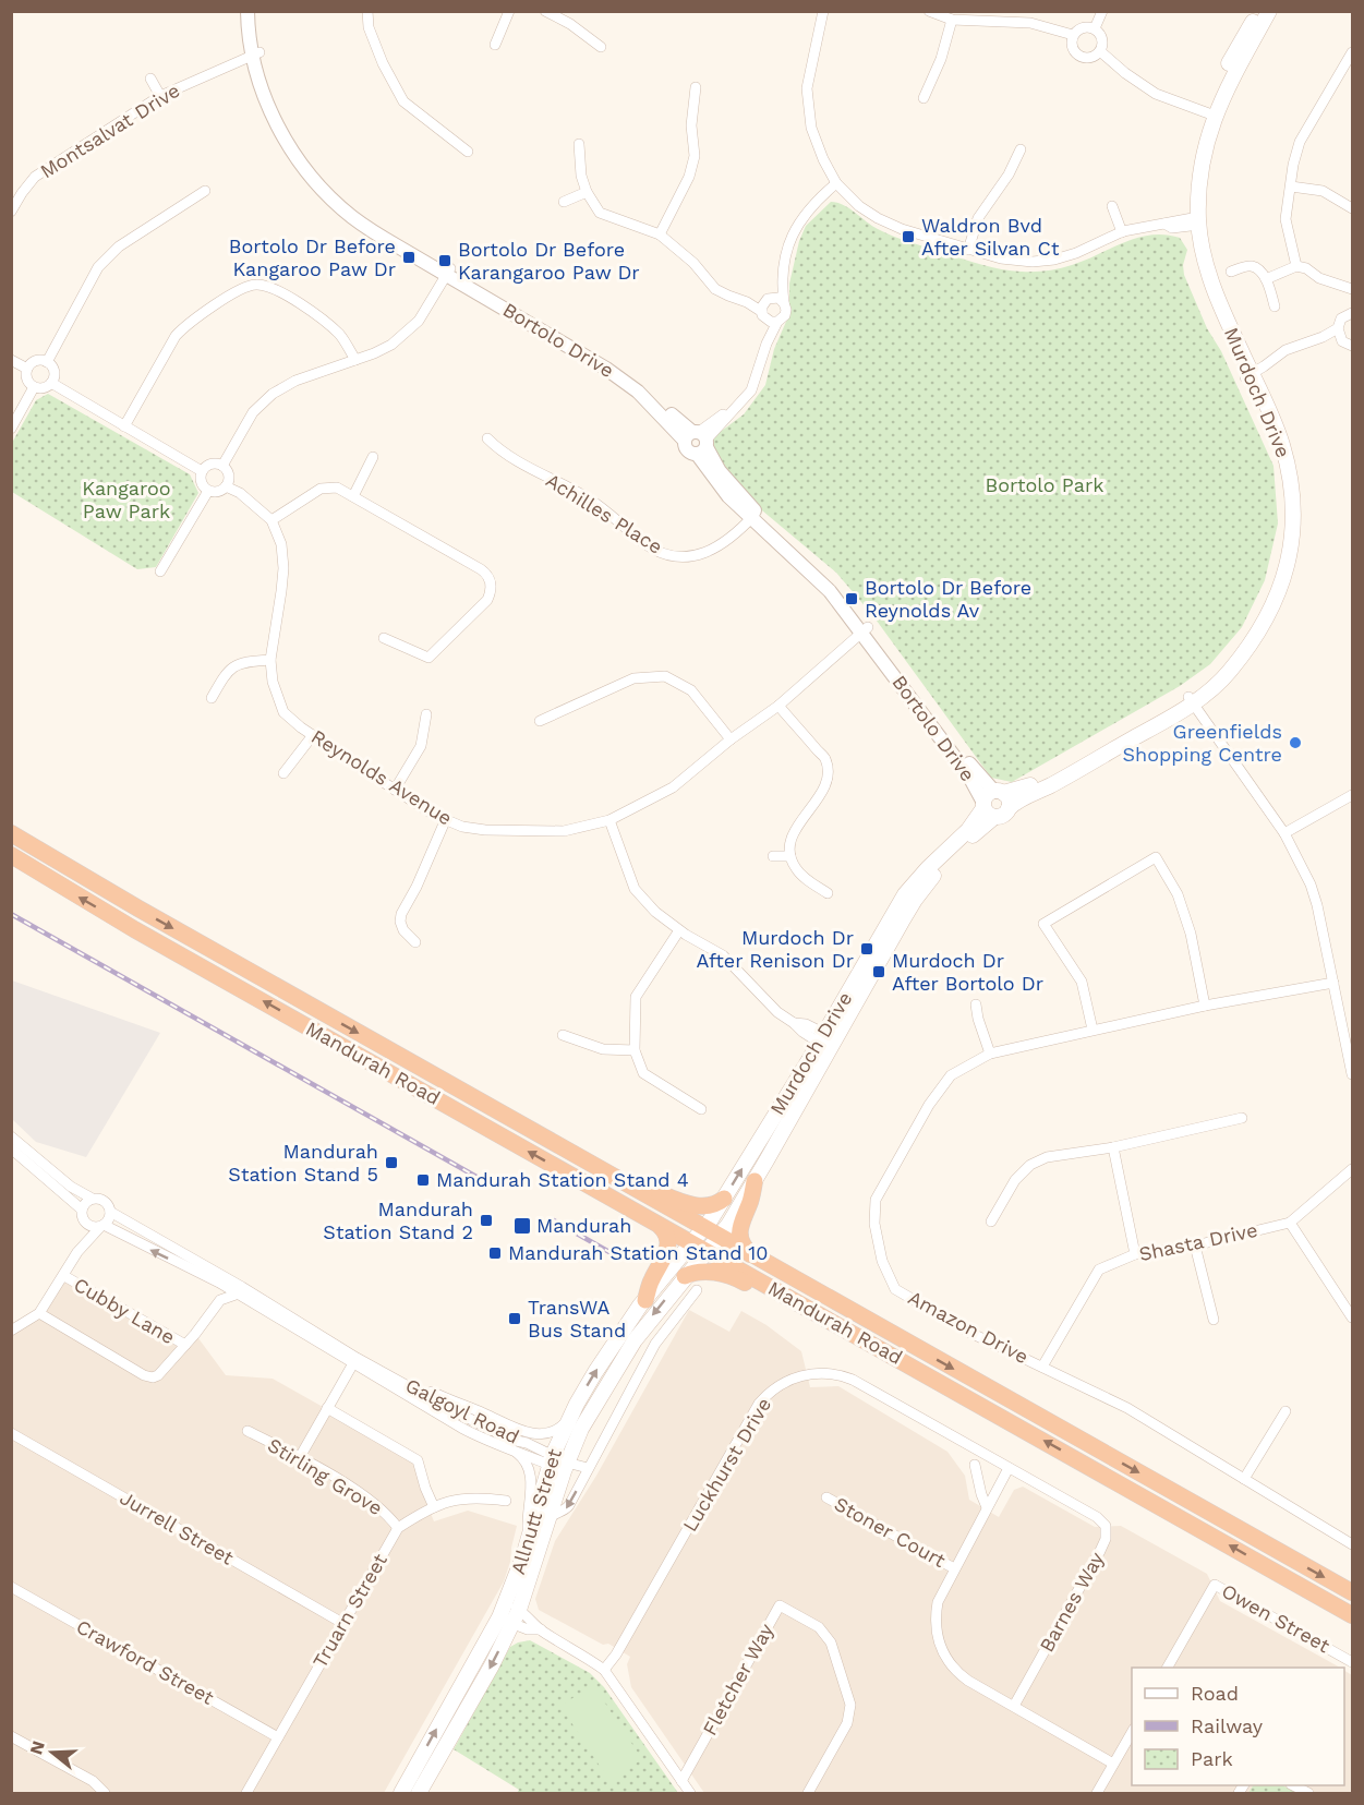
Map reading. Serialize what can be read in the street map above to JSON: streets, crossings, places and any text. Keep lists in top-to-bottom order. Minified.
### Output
{"streets":{"highway":["Mandurah Road"],"main road":["Murdoch Drive","Allnutt Street"],"street":["Montsalvat Drive","Bortolo Drive","Achilles Place","Reynolds Avenue","Shasta Drive","Cubby Lane","Amazon Drive","Galgoyl Road","Luckhurst Drive","Stirling Grove","Jurrell Street","Stoner Court","Barnes Way","Truarn Street","Owen Street","Crawford Street","Fletcher Way"]},"crossings":[["Montsalvat Drive","Bortolo Drive"],["Bortolo Drive","Murdoch Drive"],["Bortolo Drive","Achilles Place"],["Bortolo Drive","Reynolds Avenue"],["Murdoch Drive","Mandurah Road"],["Murdoch Drive","Allnutt Street"],["Mandurah Road","Allnutt Street"],["Shasta Drive","Amazon Drive"],["Galgoyl Road","Allnutt Street"],["Luckhurst Drive","Barnes Way"],["Stirling Grove","Truarn Street"],["Jurrell Street","Truarn Street"],["Truarn Street","Crawford Street"]],"parks":["Bortolo Park","Kangaroo Paw Park"],"places":{"transit":["Waldron Bvd After Silvan Ct","Bortolo Dr Before Kangaroo Paw Dr","Bortolo Dr Before Karangaroo Paw Dr","Bortolo Dr Before Reynolds Av","Murdoch Dr After Renison Dr","Murdoch Dr After Bortolo Dr","Mandurah Station Stand 5","Mandurah Station Stand 4","Mandurah Station Stand 2","Mandurah","Mandurah Station Stand 10","TransWA Bus Stand"],"other":["Greenfields Shopping Centre"]},"legend":["Road","Railway","Park"],"north":"left"}
